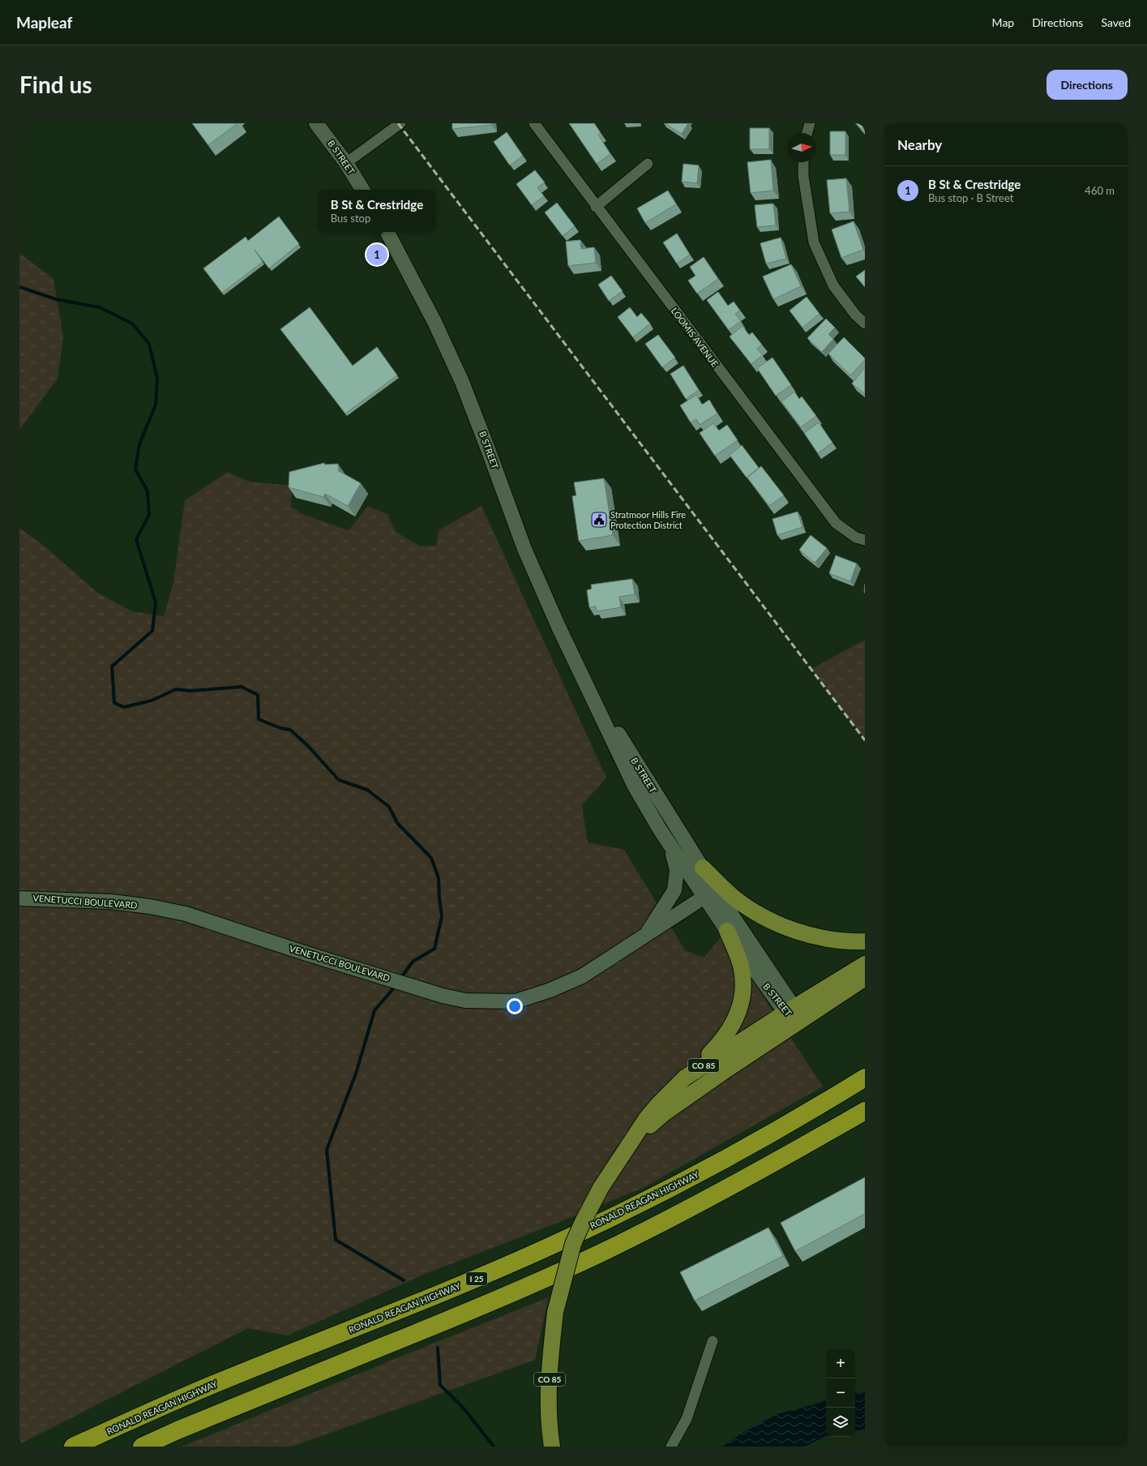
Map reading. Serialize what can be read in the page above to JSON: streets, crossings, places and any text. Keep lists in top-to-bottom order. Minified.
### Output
{"streets":{"highway":["RONALD REAGAN HIGHWAY","I 25"],"main road":["B STREET","VENETUCCI BOULEVARD","CO 85"],"street":["LOOMIS AVENUE"]},"crossings":[["B STREET","VENETUCCI BOULEVARD"],["B STREET","CO 85"]],"places":{"public building":["Stratmoor Hills Fire Protection District"]},"north":"right","page":{"header":"Mapleaf","nav":["Map","Directions","Saved"],"buttons":"Directions","title":"Find us","heading":"Nearby","list":[{"mark":"1","name":"B St & Crestridge","note":"Bus stop · B Street","value":"460 m"}],"popup":["B St & Crestridge","Bus stop"],"pins":"1","map_buttons":["+","−"]}}
